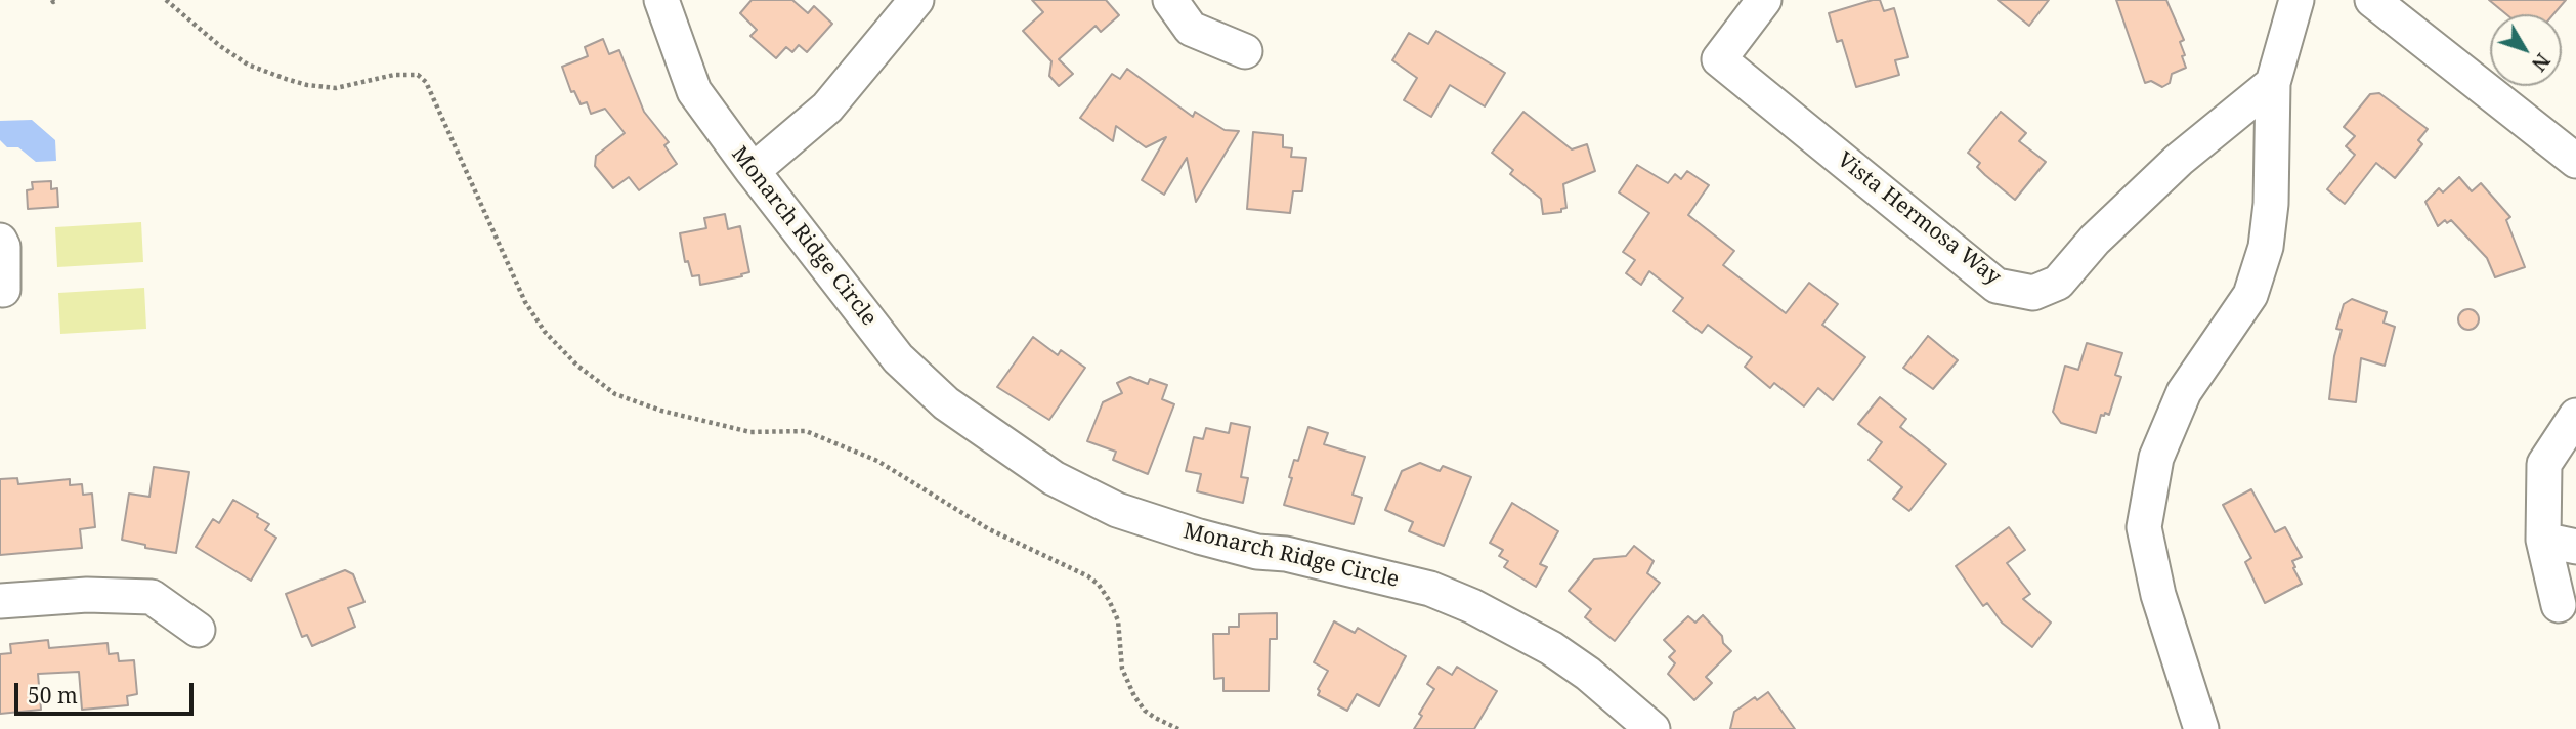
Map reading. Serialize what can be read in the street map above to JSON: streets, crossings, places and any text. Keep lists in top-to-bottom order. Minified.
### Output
{"streets":{"street":["Vista Hermosa Way","Monarch Ridge Circle"]},"scale_bar":"50 m","north":"bottom right"}
